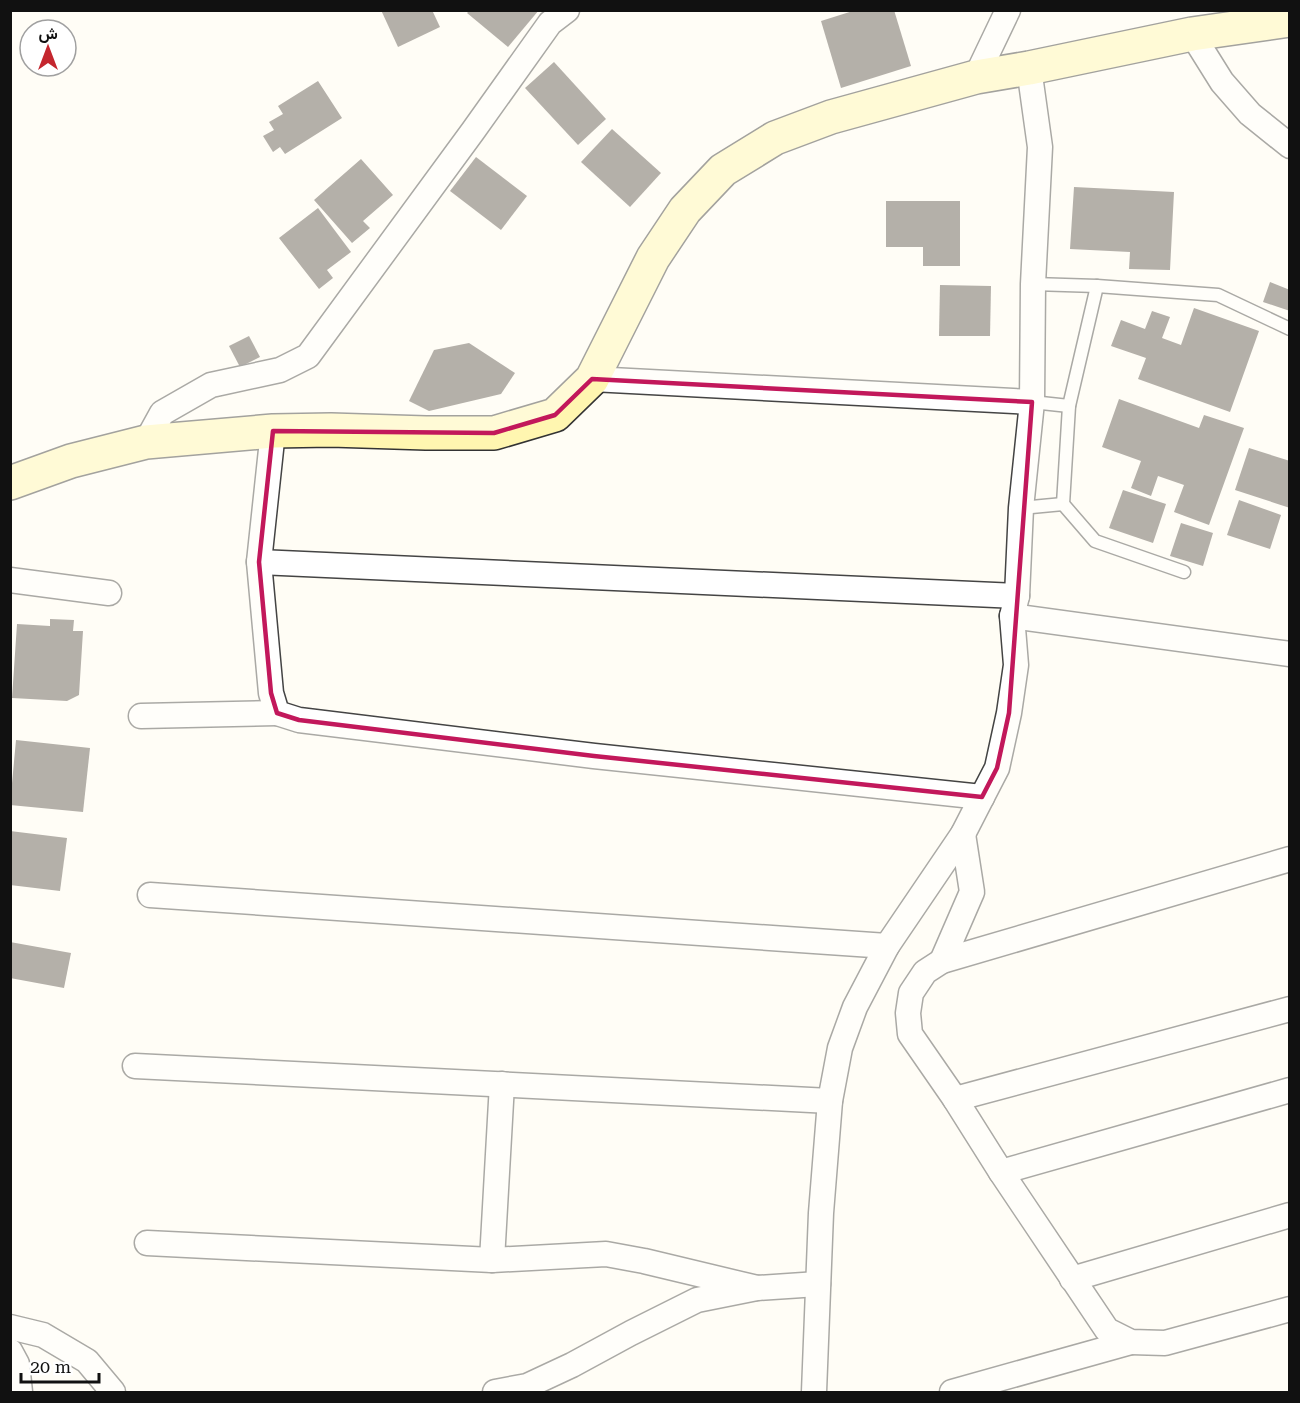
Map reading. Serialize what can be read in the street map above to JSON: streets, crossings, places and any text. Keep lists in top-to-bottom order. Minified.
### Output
{"scale_bar":"20 m","north":"top"}
